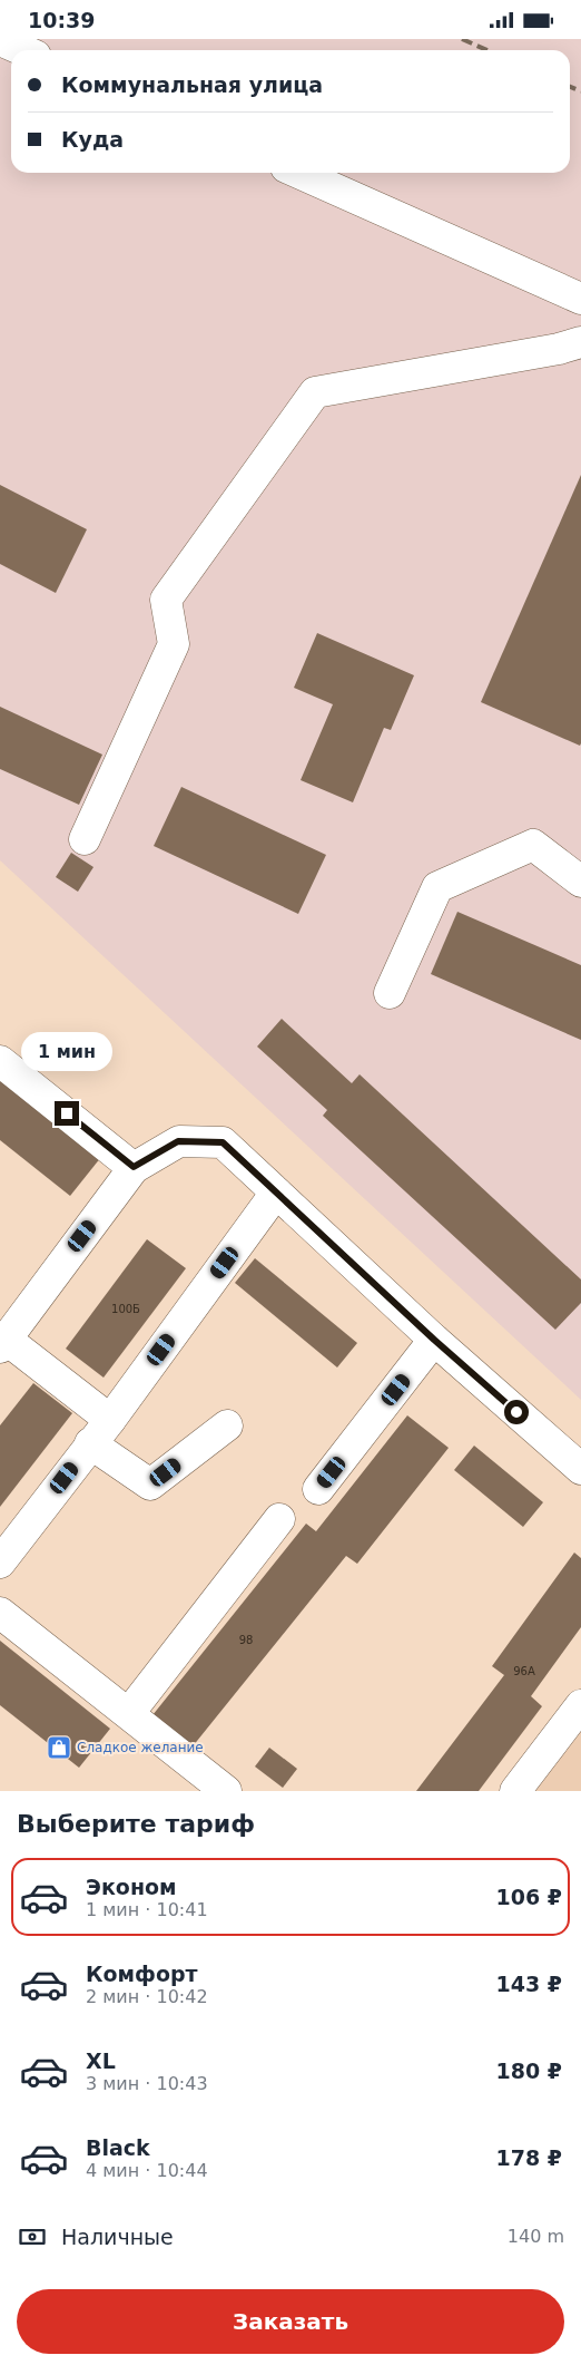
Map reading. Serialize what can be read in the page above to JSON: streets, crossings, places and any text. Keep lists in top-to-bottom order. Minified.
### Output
{"places":{"shop":["Сладкое желание"]},"house_numbers":["100Б","98","96А"],"page":{"status":"10:39","banner":["Коммунальная улица","Куда"],"bubble":"1 мин","heading":"Выберите тариф","list":[{"name":"Эконом","note":"1 мин · 10:41","value":"106 ₽"},{"name":"Комфорт","note":"2 мин · 10:42","value":"143 ₽"},{"name":"XL","note":"3 мин · 10:43","value":"180 ₽"},{"name":"Black","note":"4 мин · 10:44","value":"178 ₽"}],"pay":["Наличные","140 m"],"buttons":"Заказать"}}
